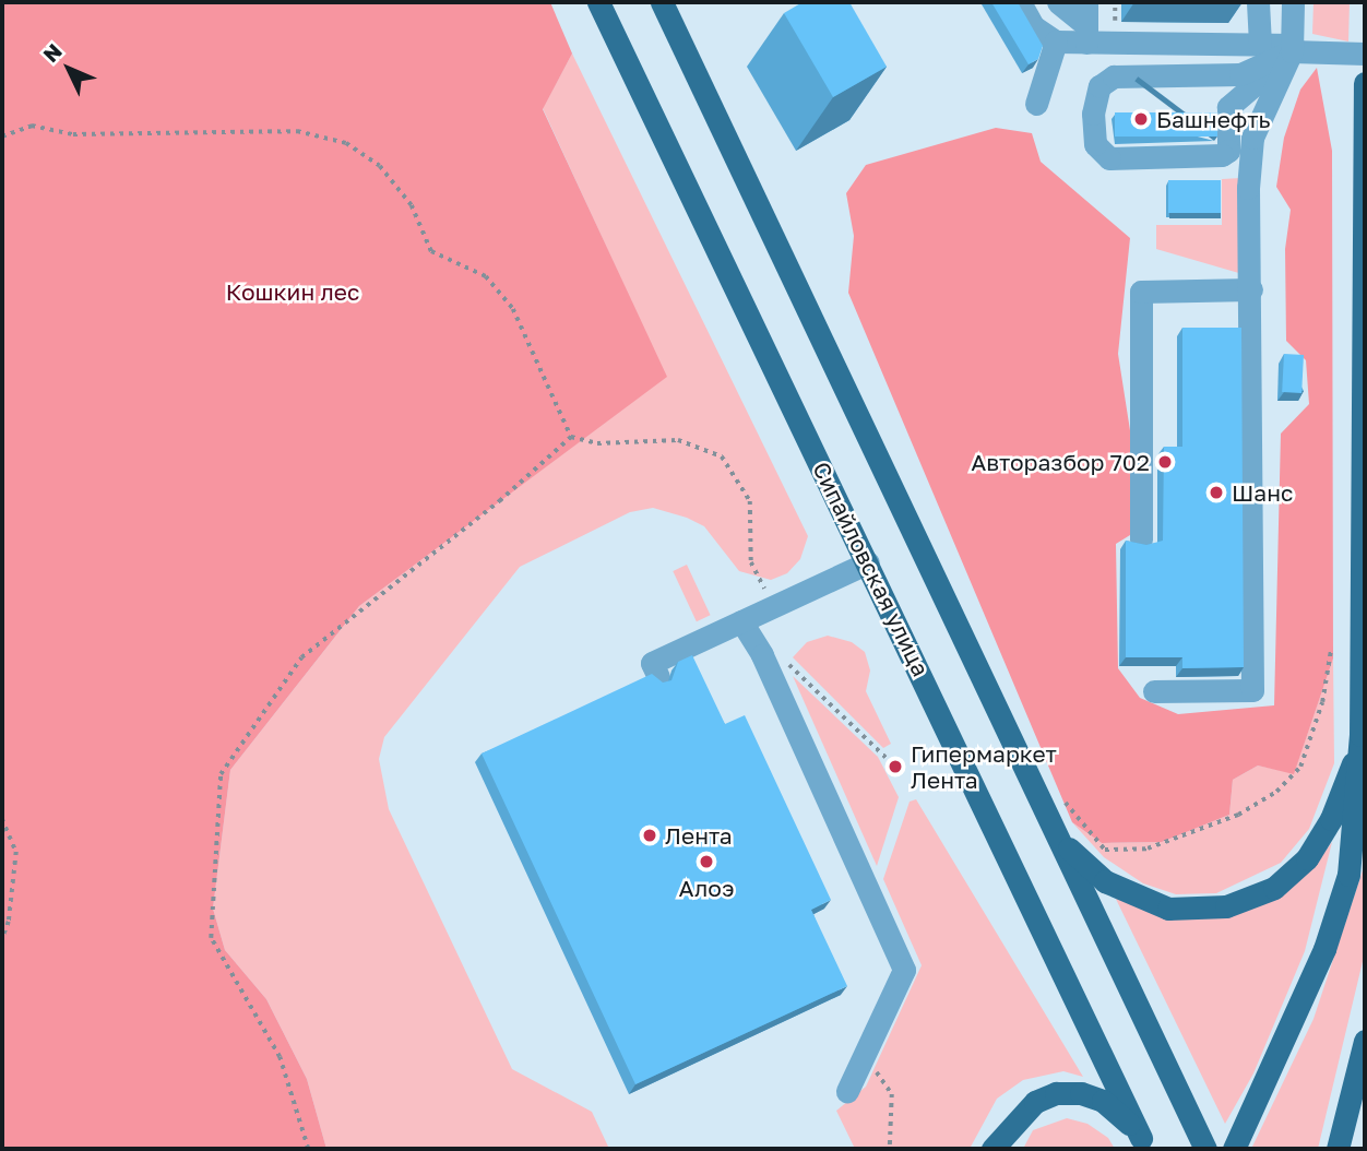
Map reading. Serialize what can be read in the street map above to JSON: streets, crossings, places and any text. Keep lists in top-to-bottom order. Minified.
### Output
{"streets":{"main road":["Сипайловская улица"]},"parks":["Кошкин лес"],"places":["Башнефть","Авторазбор 702","Шанс","Гипермаркет Лента","Лента","Алоэ"],"north":"top left"}
